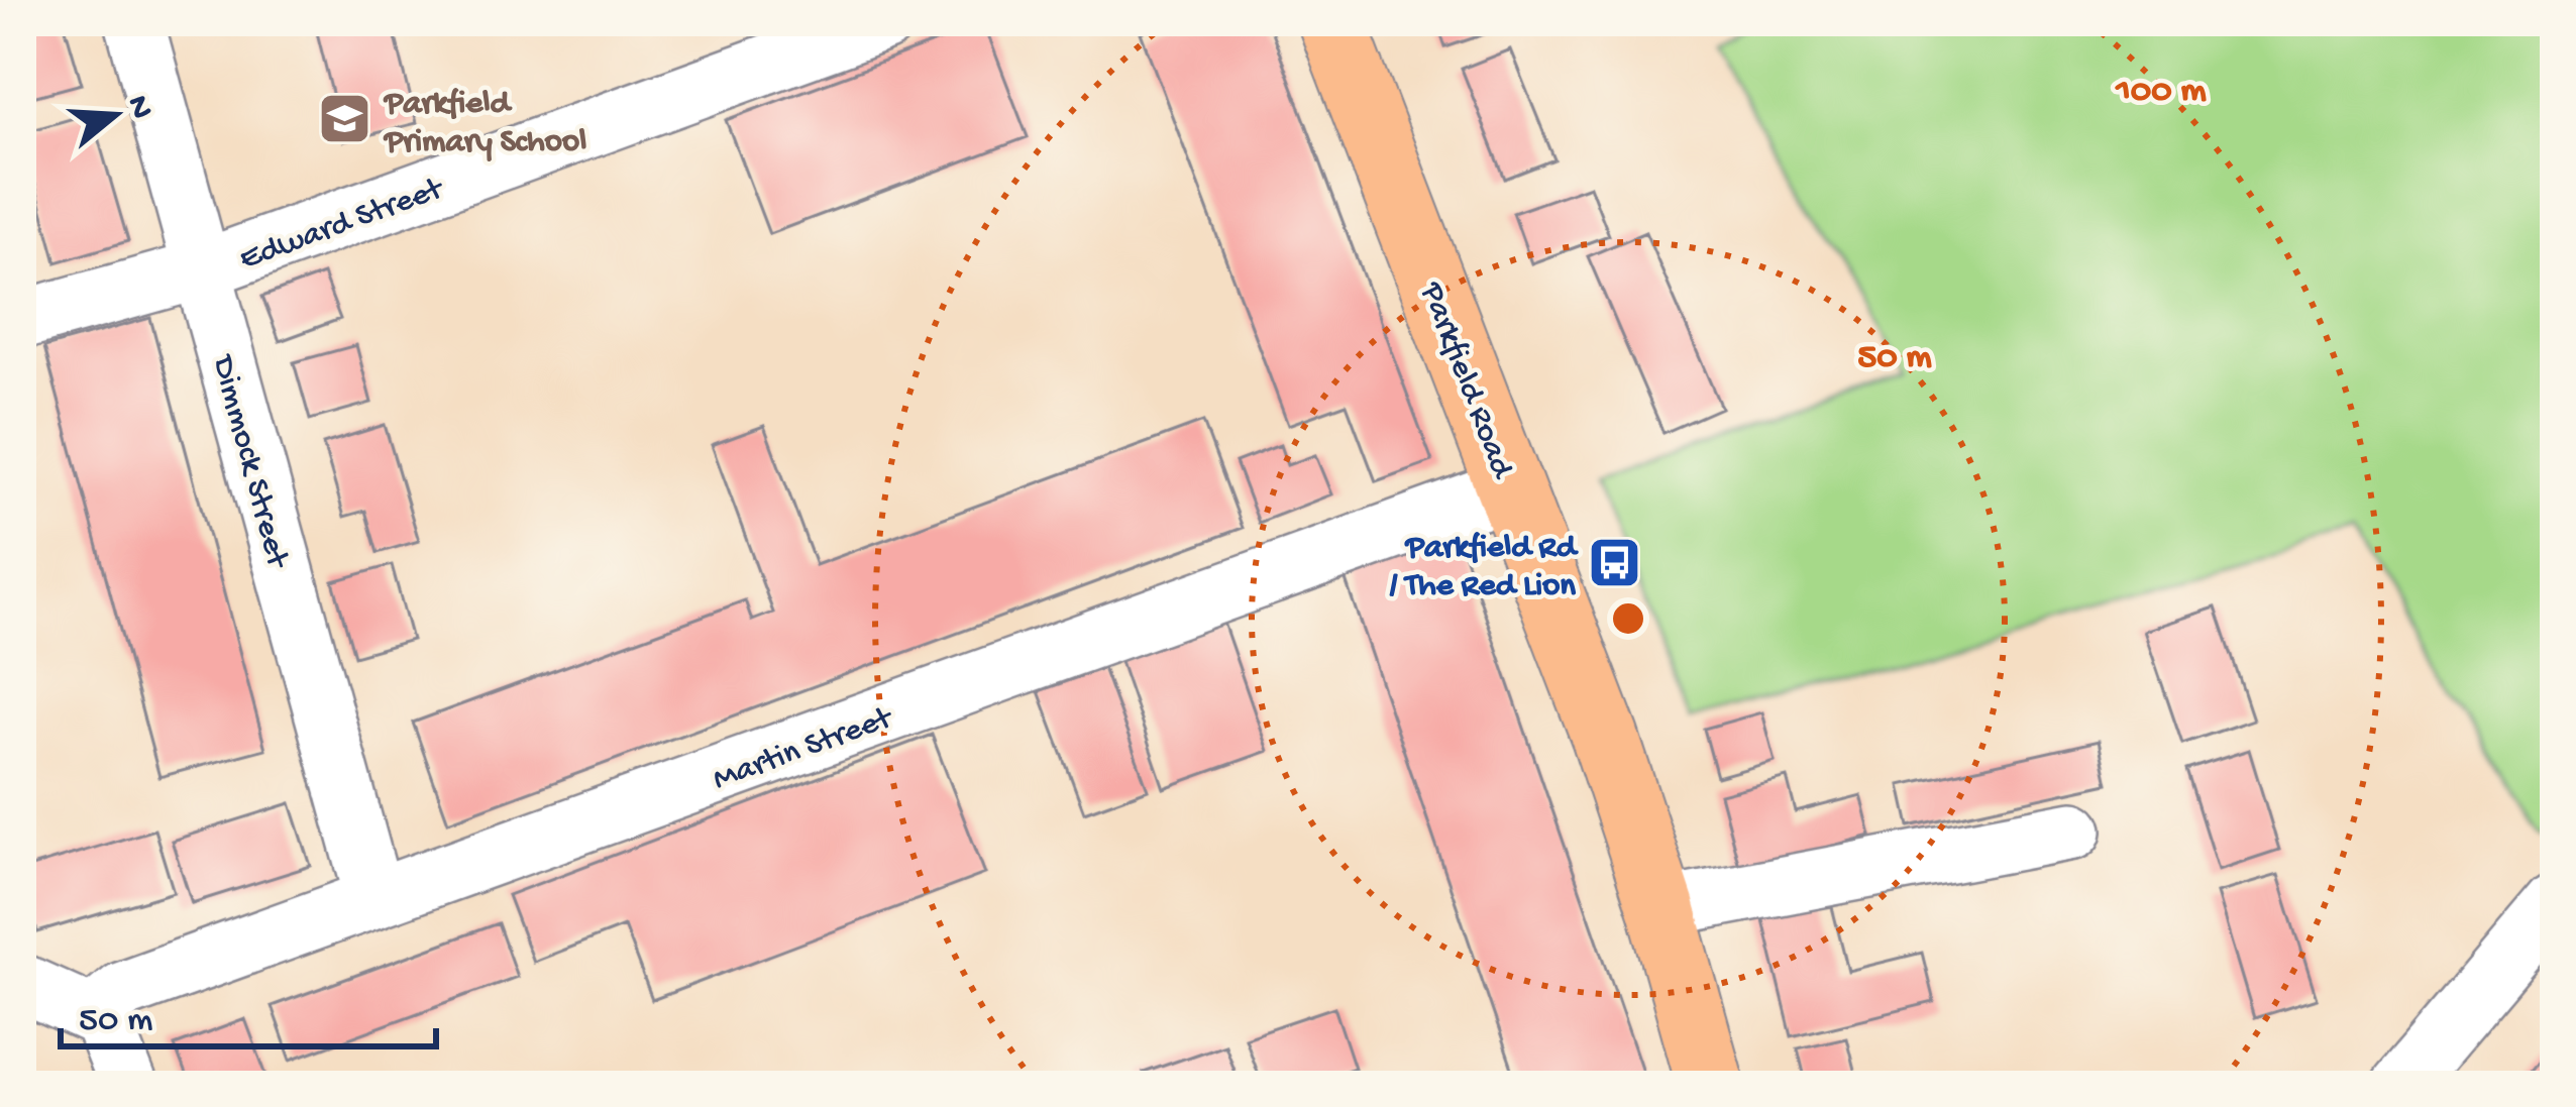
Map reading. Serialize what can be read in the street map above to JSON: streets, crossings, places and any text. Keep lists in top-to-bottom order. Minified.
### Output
{"streets":{"main road":["Parkfield Road"],"street":["Edward Street","Dimmock Street","Martin Street"]},"crossings":[["Edward Street","Dimmock Street"],["Parkfield Road","Martin Street"],["Dimmock Street","Martin Street"]],"places":{"school or university":["Parkfield Primary School"],"bus stop":["Parkfield Rd / The Red Lion"]},"scale_bar":"50 m","north":"right","rings":["100 m","50 m"]}
